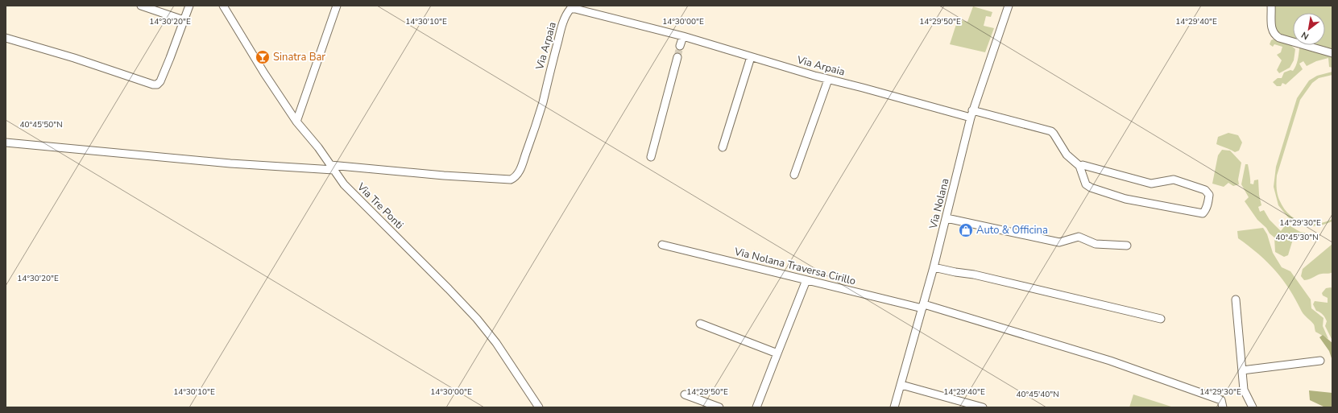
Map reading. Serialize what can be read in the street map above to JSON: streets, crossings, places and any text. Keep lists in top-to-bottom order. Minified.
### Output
{"streets":{"street":["Via Arpaia","Via Nolana","Via Tre Ponti","Via Nolana Traversa Cirillo"]},"crossings":[["Via Arpaia","Via Nolana"],["Via Arpaia","Via Tre Ponti"],["Via Nolana","Via Nolana Traversa Cirillo"]],"places":{"bar":["Sinatra Bar"],"shop":["Auto & Officina"]},"north":"bottom left","coordinates":["14°30'20\"E","14°30'10\"E","14°30'00\"E","14°29'50\"E","14°29'40\"E","40°45'50\"N","14°29'30\"E","40°45'30\"N","40°45'40\"N"]}
